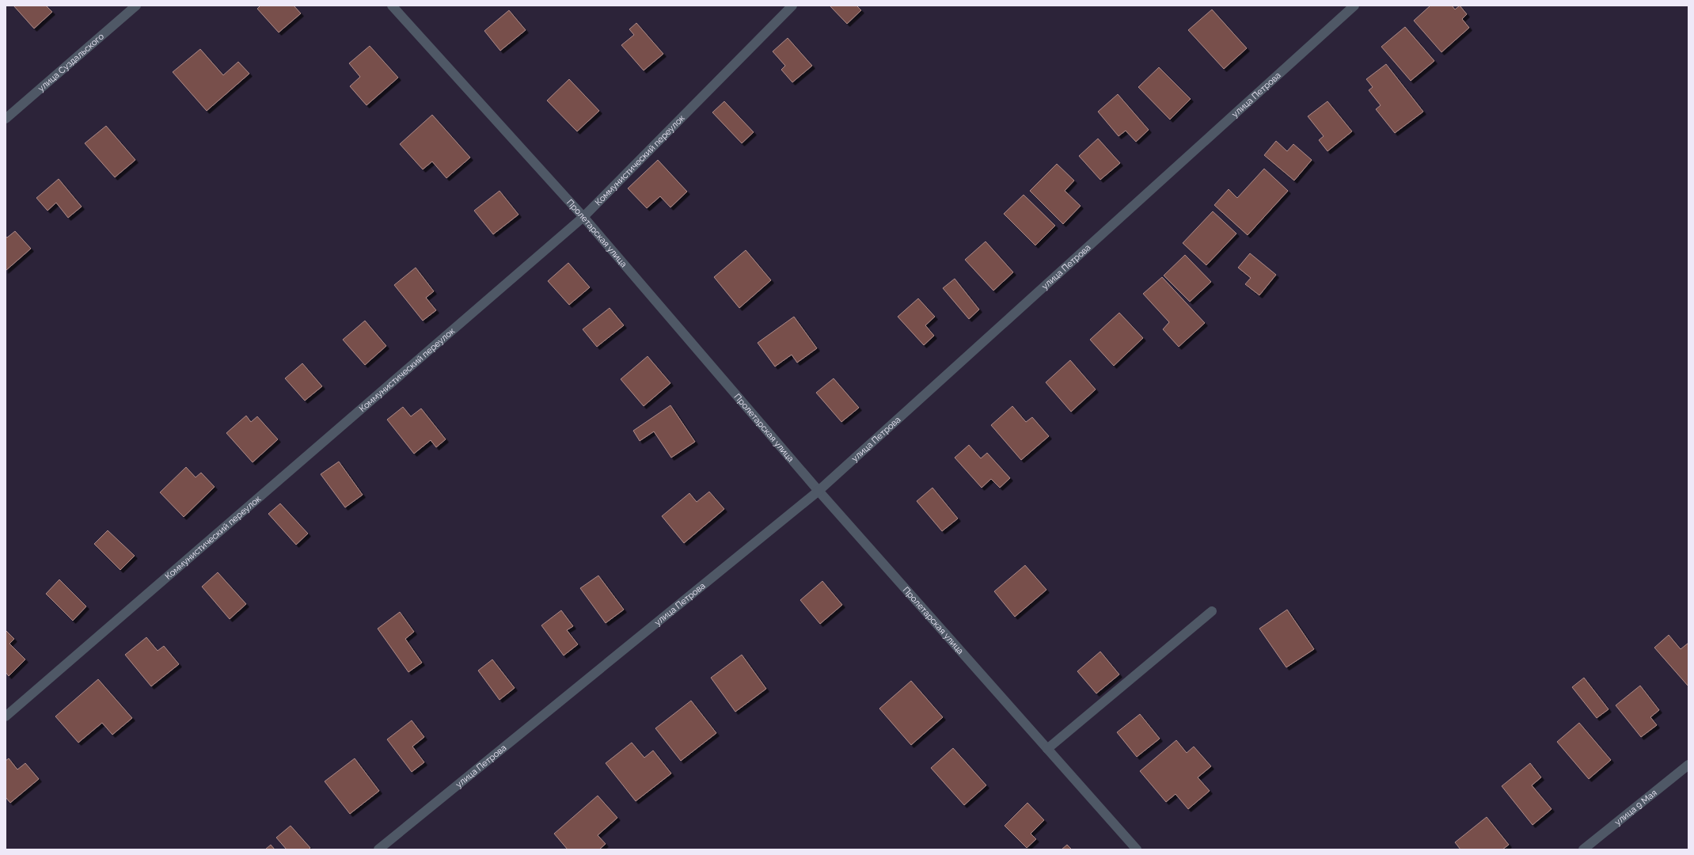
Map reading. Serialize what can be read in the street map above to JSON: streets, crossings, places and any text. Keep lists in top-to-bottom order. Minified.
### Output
{"streets":{"street":["улица Суздальского","улица Петрова","Коммунистический переулок","Пролетарская улица","улица 9 Мая"]},"crossings":[["улица Петрова","Пролетарская улица"],["Коммунистический переулок","Пролетарская улица"]]}
